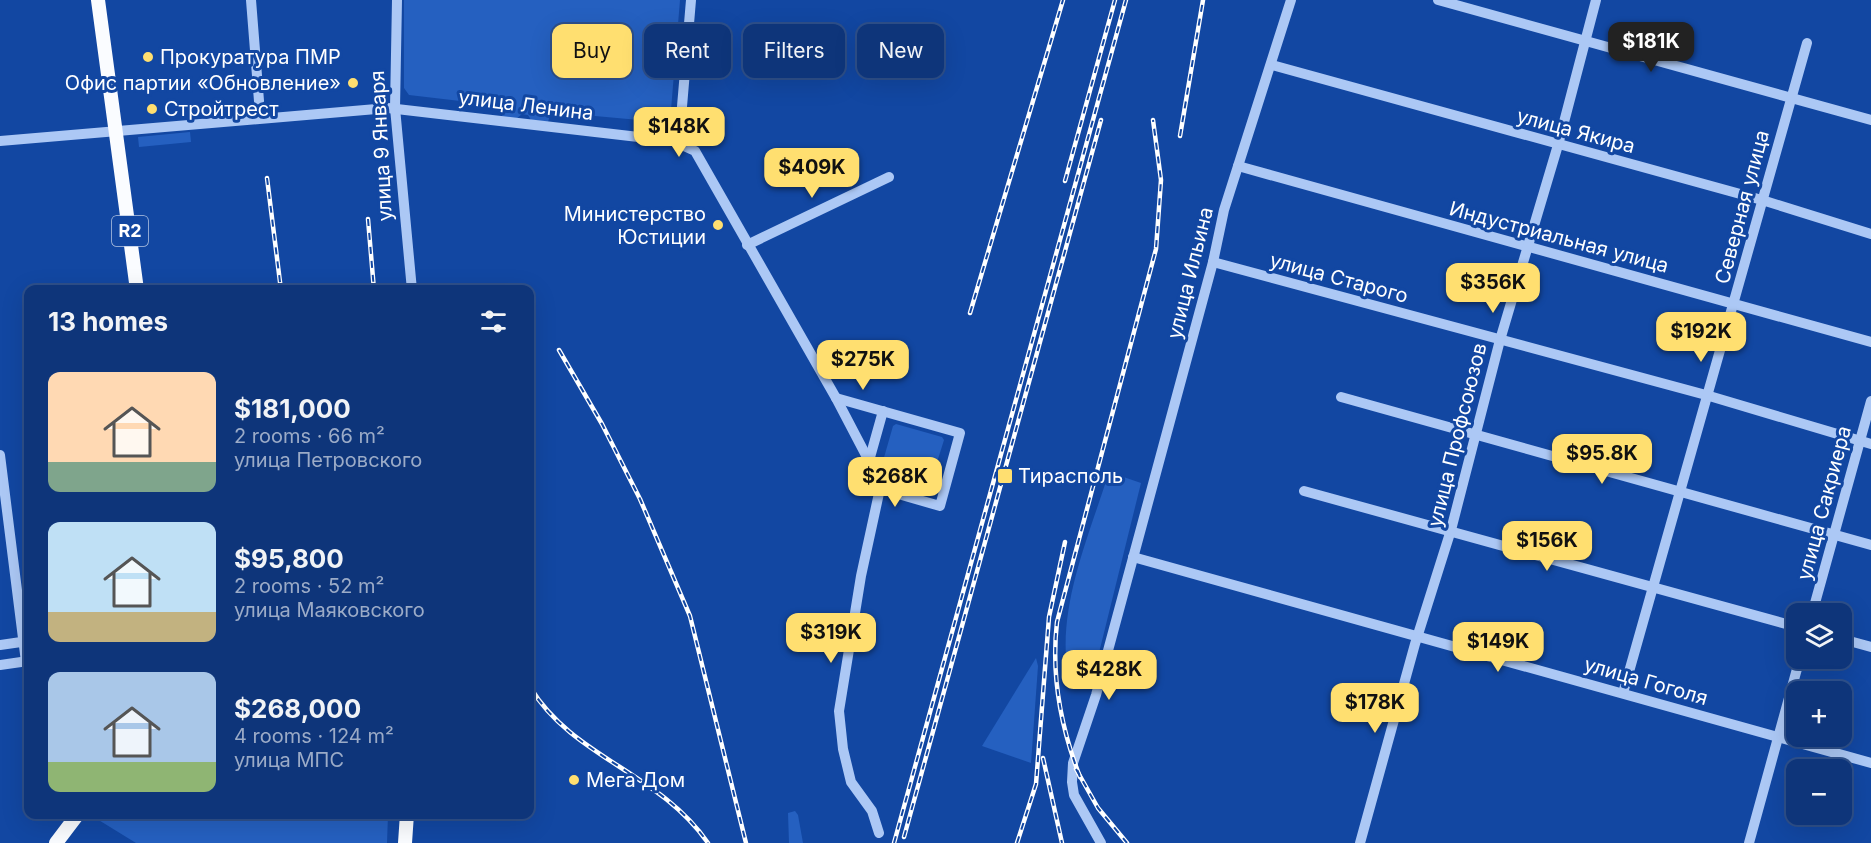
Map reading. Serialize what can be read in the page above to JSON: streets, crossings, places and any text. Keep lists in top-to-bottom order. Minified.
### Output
{"streets":{"main road":["R2"],"street":["улица Ленина","улица Якира","улица 9 Января","Северная улица","Индустриальная улица","улица Ильина","улица Старого","улица Профсоюзов","улица Сакриера","улица Гоголя"]},"crossings":[["улица Ленина","улица 9 Января"],["улица Ленина","R2"],["улица Якира","Северная улица"],["улица Якира","улица Ильина"],["улица Якира","улица Профсоюзов"],["Северная улица","Индустриальная улица"],["Северная улица","улица Старого"],["Северная улица","улица Гоголя"],["Индустриальная улица","улица Ильина"],["Индустриальная улица","улица Профсоюзов"],["улица Ильина","улица Старого"],["улица Ильина","улица Гоголя"],["улица Старого","улица Профсоюзов"],["улица Старого","улица Сакриера"],["улица Профсоюзов","улица Гоголя"]],"places":{"other":["Прокуратура ПМР","Офис партии «Обновление»","Стройтрест","Министерство Юстиции","Мега Дом"],"transit":["Тирасполь"]},"page":{"price":["$181K","$148K","$409K","$356K","$192K","$275K","$95.8K","$268K","$156K","$319K","$149K","$428K","$178K"],"chip":["Buy","Rent","Filters","New"],"heading":"13 homes","list":[{"name":"$181,000","note":"2 rooms · 66 m² · улица Петровского"},{"name":"$95,800","note":"2 rooms · 52 m² · улица Маяковского"},{"name":"$268,000","note":"4 rooms · 124 m² · улица МПС"}],"map_buttons":["+","−"]}}
